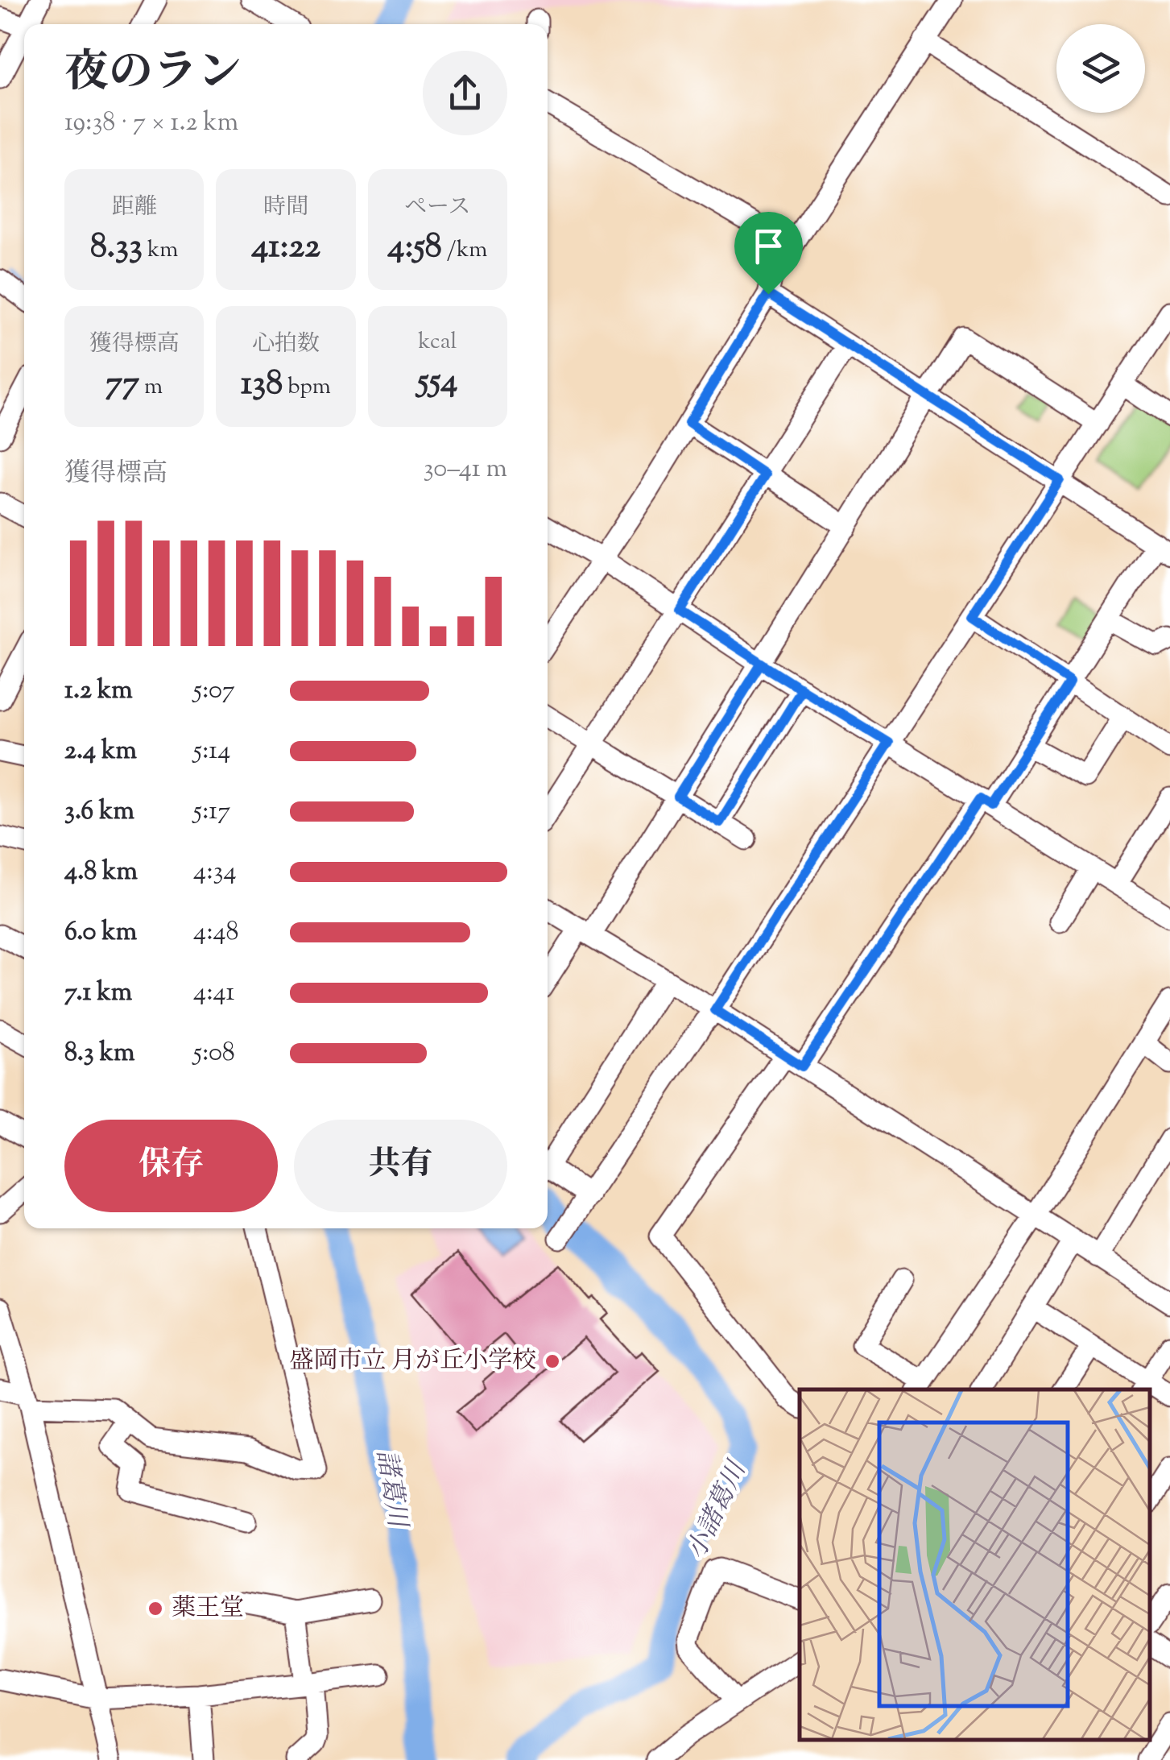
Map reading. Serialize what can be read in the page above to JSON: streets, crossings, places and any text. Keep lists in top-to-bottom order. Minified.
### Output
{"water":["諸葛川","小諸葛川"],"places":["盛岡市立 月が丘小学校","薬王堂"],"page":{"heading":["夜のラン","19:38 · 7 × 1.2 km"],"stats":[["距離","8.33 km"],["時間","41:22"],["ペース","4:58 /km"],["獲得標高","77 m"],["心拍数","138 bpm"],["kcal","554"]],"chart":["獲得標高","30–41 m"],"list":[{"name":"1.2 km","note":"5:07"},{"name":"2.4 km","note":"5:14"},{"name":"3.6 km","note":"5:17"},{"name":"4.8 km","note":"4:34"},{"name":"6.0 km","note":"4:48"},{"name":"7.1 km","note":"4:41"},{"name":"8.3 km","note":"5:08"}],"buttons":["保存","共有"]}}
